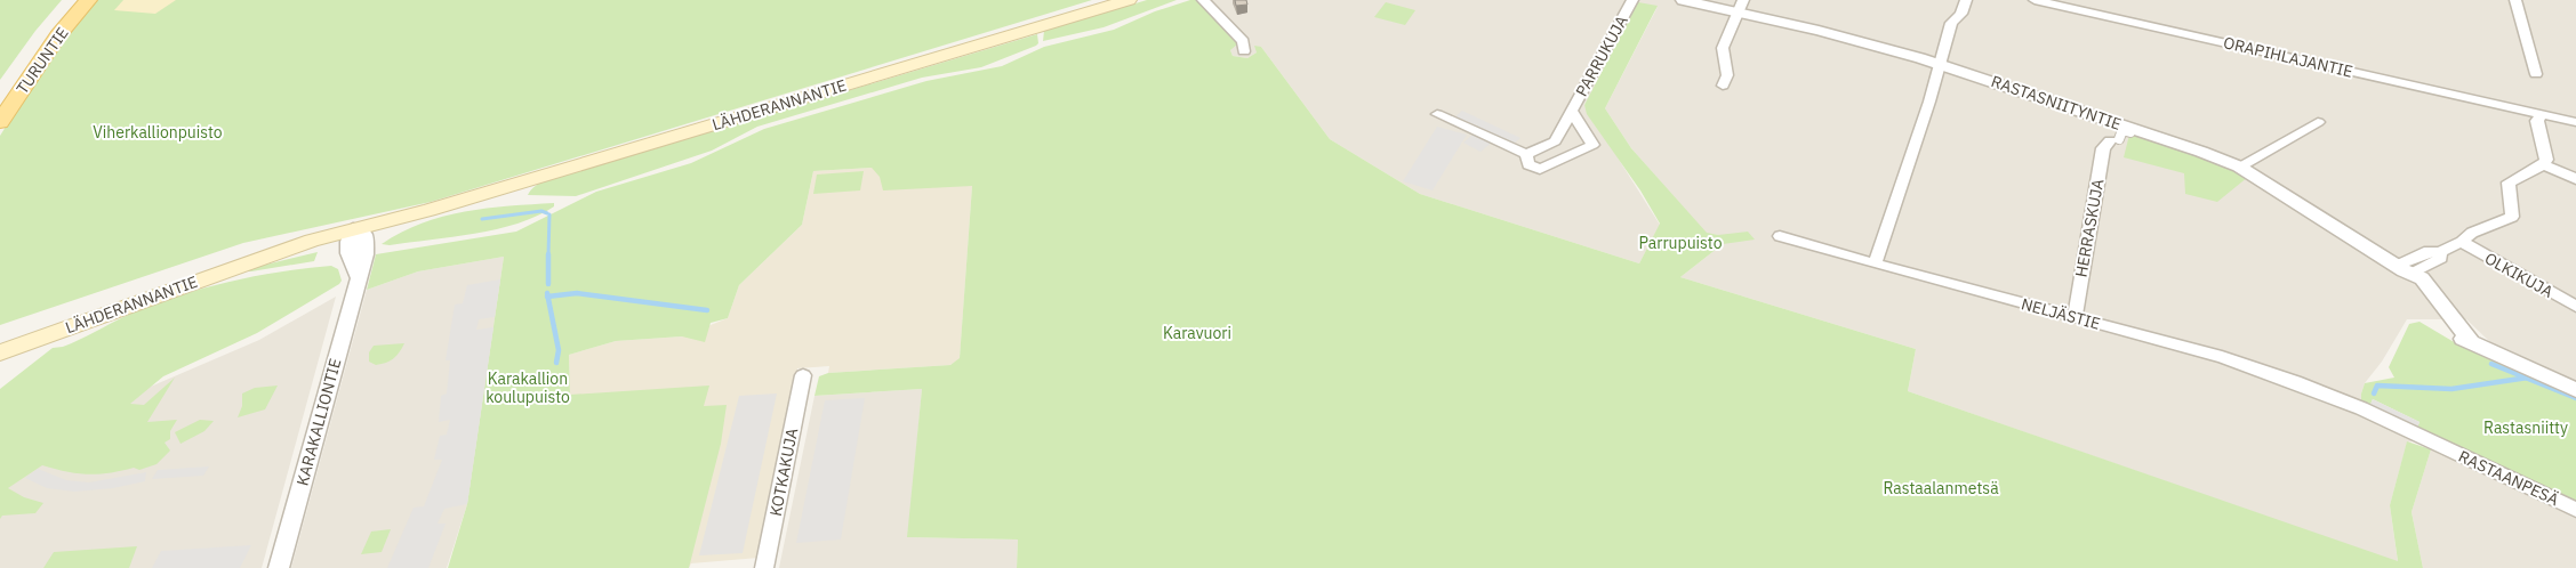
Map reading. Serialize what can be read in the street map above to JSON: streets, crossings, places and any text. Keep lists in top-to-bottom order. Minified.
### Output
{"streets":{"main road":["TURUNTIE","LÄHDERANNANTIE"],"street":["PARRUKUJA","ORAPIHLAJANTIE","RASTASNIITYNTIE","HERRASKUJA","OLKIKUJA","NELJÄSTIE","KARAKALLIONTIE","KOTKAKUJA","RASTAANPESÄ"]},"crossings":[["LÄHDERANNANTIE","KARAKALLIONTIE"],["HERRASKUJA","NELJÄSTIE"],["NELJÄSTIE","RASTAANPESÄ"]],"parks":["Viherkallionpuisto","Parrupuisto","Karavuori","Karakallion koulupuisto","Rastasniitty","Rastaalanmetsä"]}
